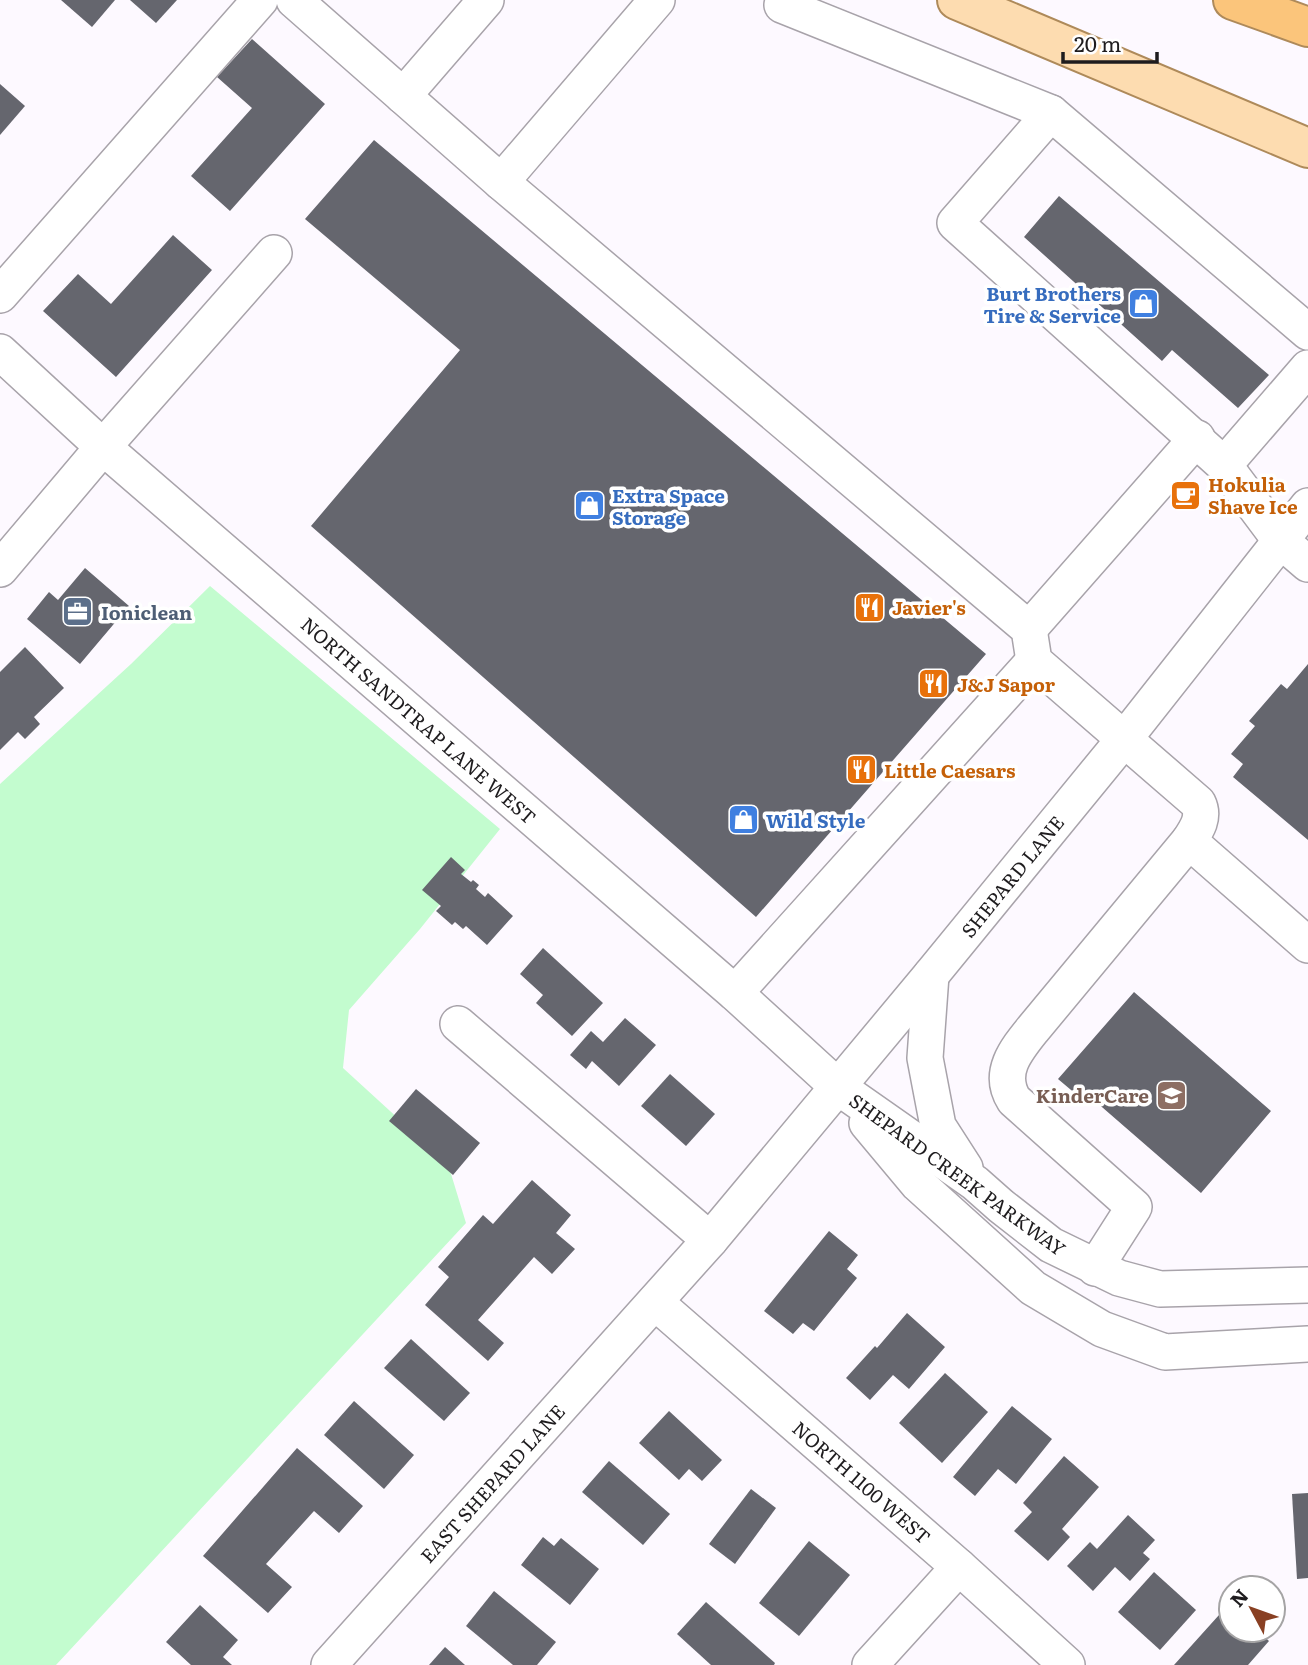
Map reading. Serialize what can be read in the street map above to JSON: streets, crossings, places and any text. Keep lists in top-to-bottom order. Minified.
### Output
{"streets":{"street":["NORTH SANDTRAP LANE WEST","SHEPARD LANE","SHEPARD CREEK PARKWAY","NORTH 1100 WEST","EAST SHEPARD LANE"]},"crossings":[["NORTH SANDTRAP LANE WEST","SHEPARD LANE"],["NORTH SANDTRAP LANE WEST","SHEPARD CREEK PARKWAY"],["SHEPARD LANE","SHEPARD CREEK PARKWAY"],["SHEPARD LANE","EAST SHEPARD LANE"],["NORTH 1100 WEST","EAST SHEPARD LANE"]],"places":{"shop":["Burt Brothers Tire & Service","Extra Space Storage","Wild Style"],"cafe":["Hokulia Shave Ice"],"restaurant":["Javier's","J&J Sapor","Little Caesars"],"office":["Ioniclean"],"school or university":["KinderCare"]},"scale_bar":"20 m","north":"top left"}
